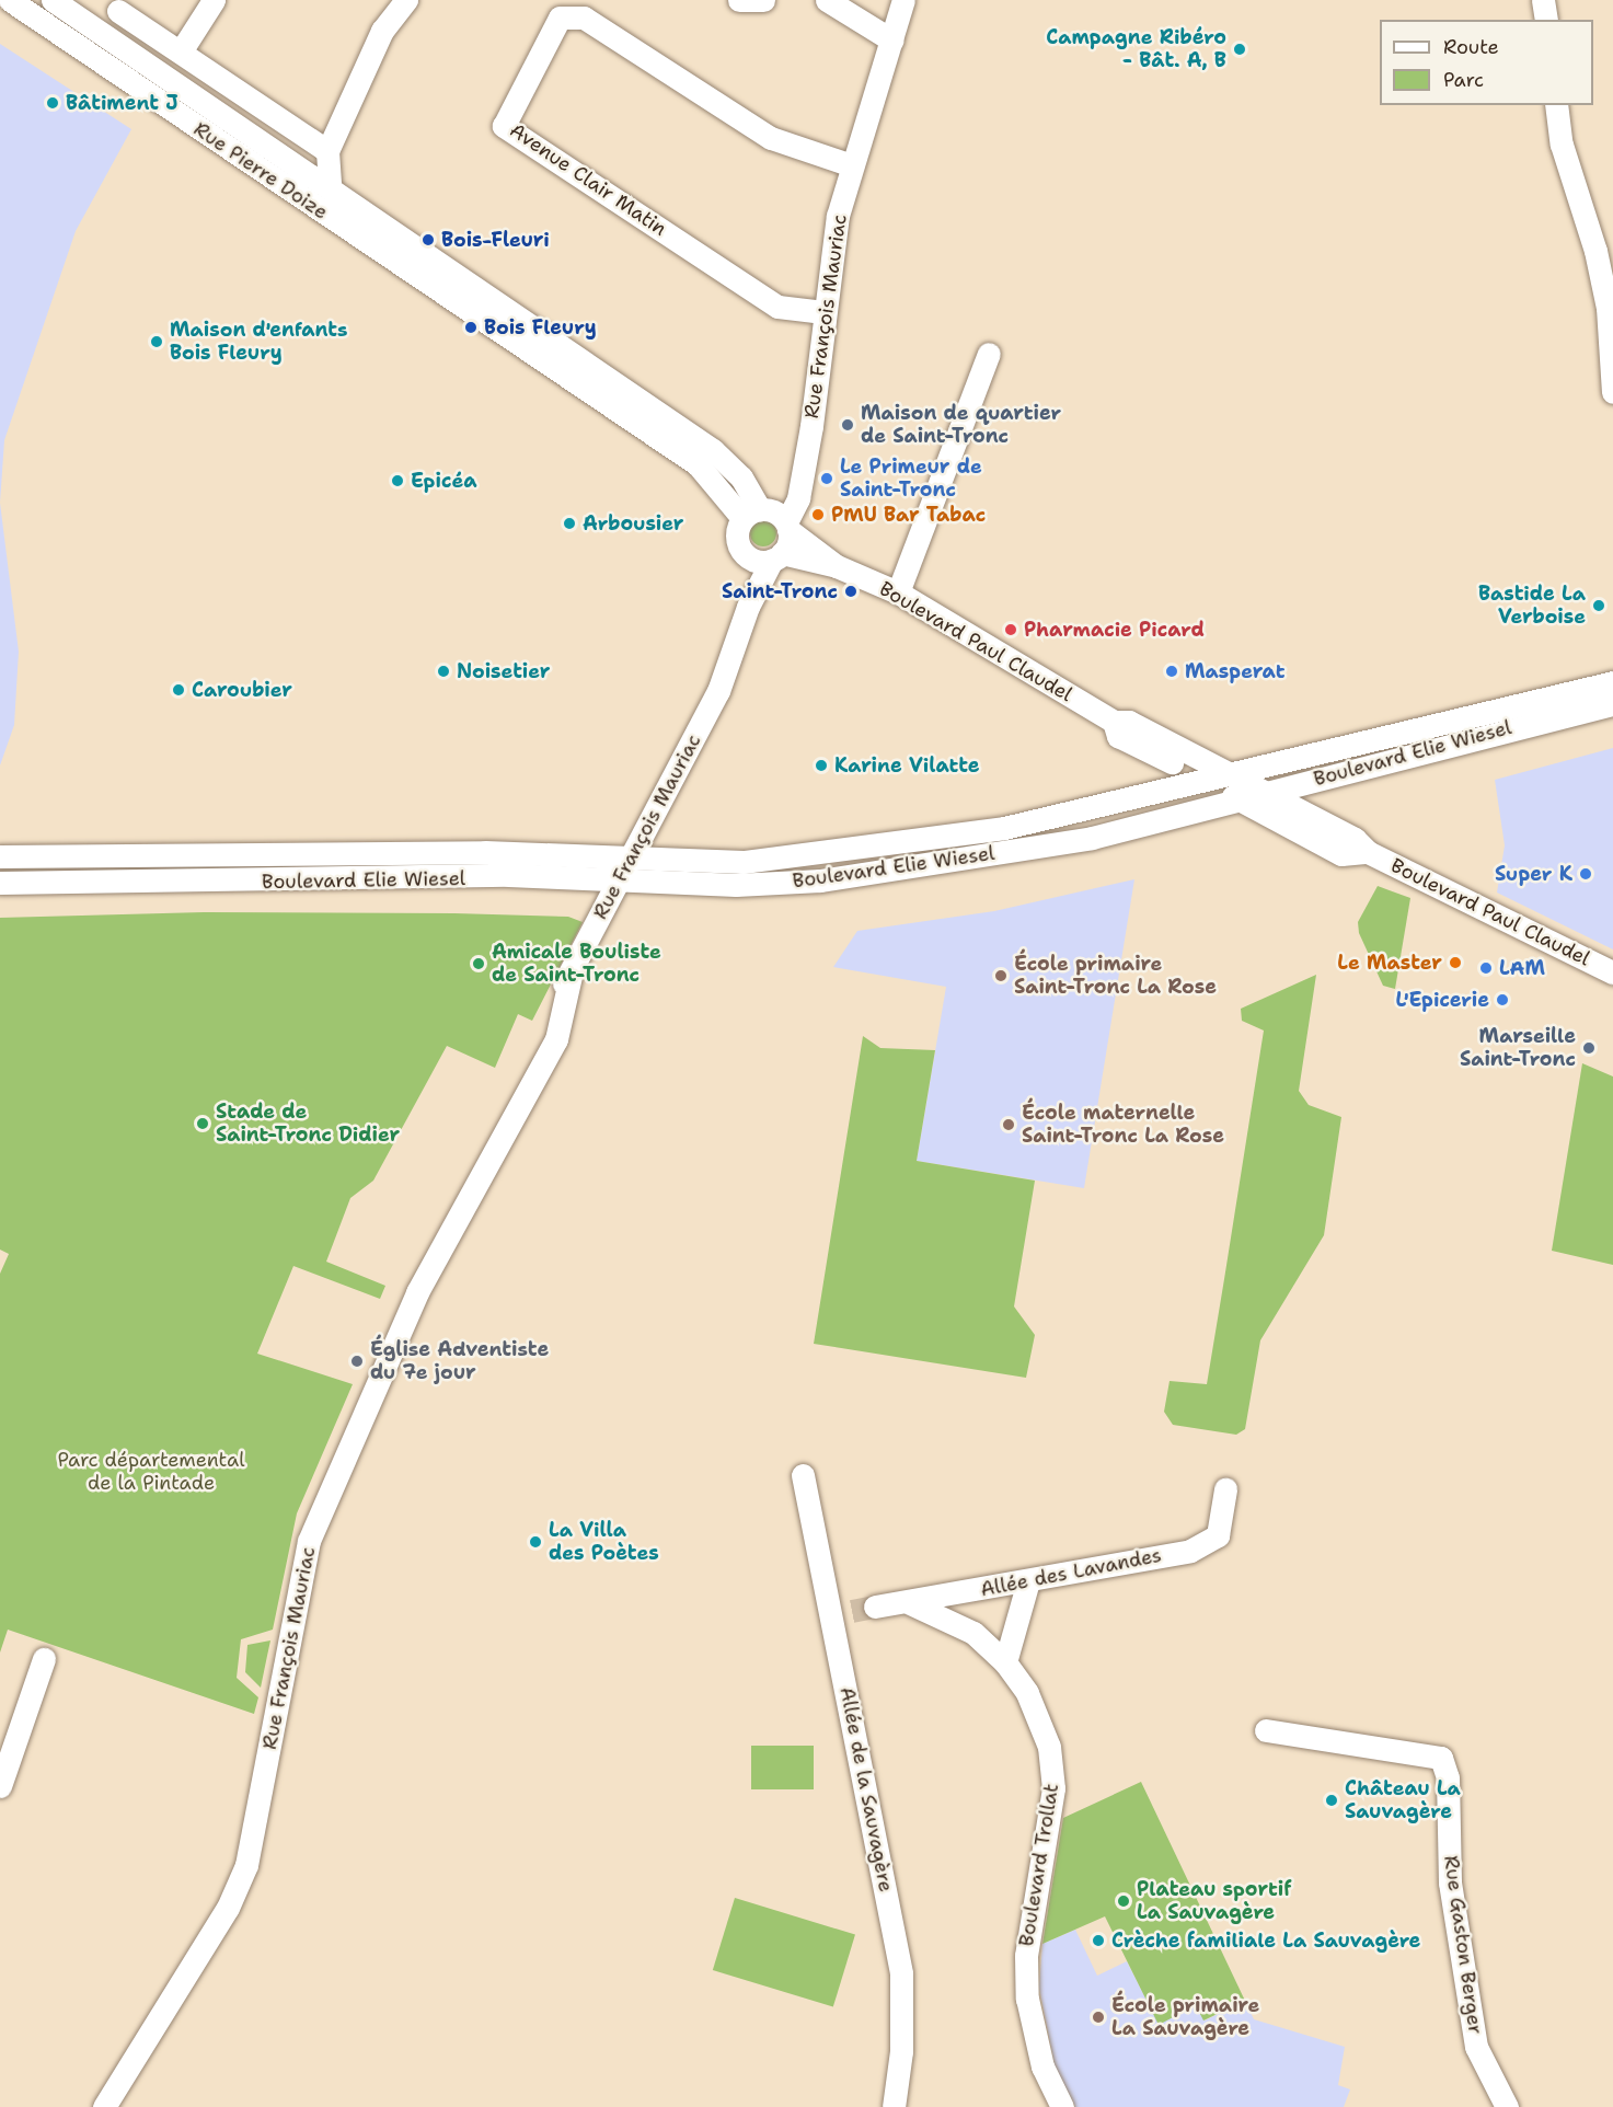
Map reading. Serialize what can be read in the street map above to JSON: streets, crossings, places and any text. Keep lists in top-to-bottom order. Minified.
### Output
{"streets":{"street":["Rue Pierre Doize","Avenue Clair Matin","Rue François Mauriac","Boulevard Paul Claudel","Boulevard Elie Wiesel","Allée des Lavandes","Allée de la Sauvagère","Boulevard Trollat","Rue Gaston Berger"]},"crossings":[["Rue Pierre Doize","Rue François Mauriac"],["Rue Pierre Doize","Boulevard Paul Claudel"],["Avenue Clair Matin","Rue François Mauriac"],["Rue François Mauriac","Boulevard Paul Claudel"],["Rue François Mauriac","Boulevard Elie Wiesel"],["Boulevard Paul Claudel","Boulevard Elie Wiesel"],["Allée des Lavandes","Boulevard Trollat"]],"parks":["Parc départemental de la Pintade"],"places":["Campagne Ribéro - Bât. A, B","Bâtiment J","Bois-Fleuri","Bois Fleury","Maison d'enfants Bois Fleury","Maison de quartier de Saint-Tronc","Le Primeur de Saint-Tronc","Epicéa","PMU Bar Tabac","Arbousier","Saint-Tronc","Bastide La Verboise","Pharmacie Picard","Noisetier","Masperat","Caroubier","Karine Vilatte","Super K","Le Master","Amicale Bouliste de Saint-Tronc","LAM","École primaire Saint-Tronc La Rose","L'Epicerie","Marseille Saint-Tronc","Stade de Saint-Tronc Didier","École maternelle Saint-Tronc La Rose","Église Adventiste du 7e jour","La Villa des Poètes","Château La Sauvagère","Plateau sportif La Sauvagère","Crèche familiale La Sauvagère","École primaire La Sauvagère"],"legend":["Route","Parc"]}
